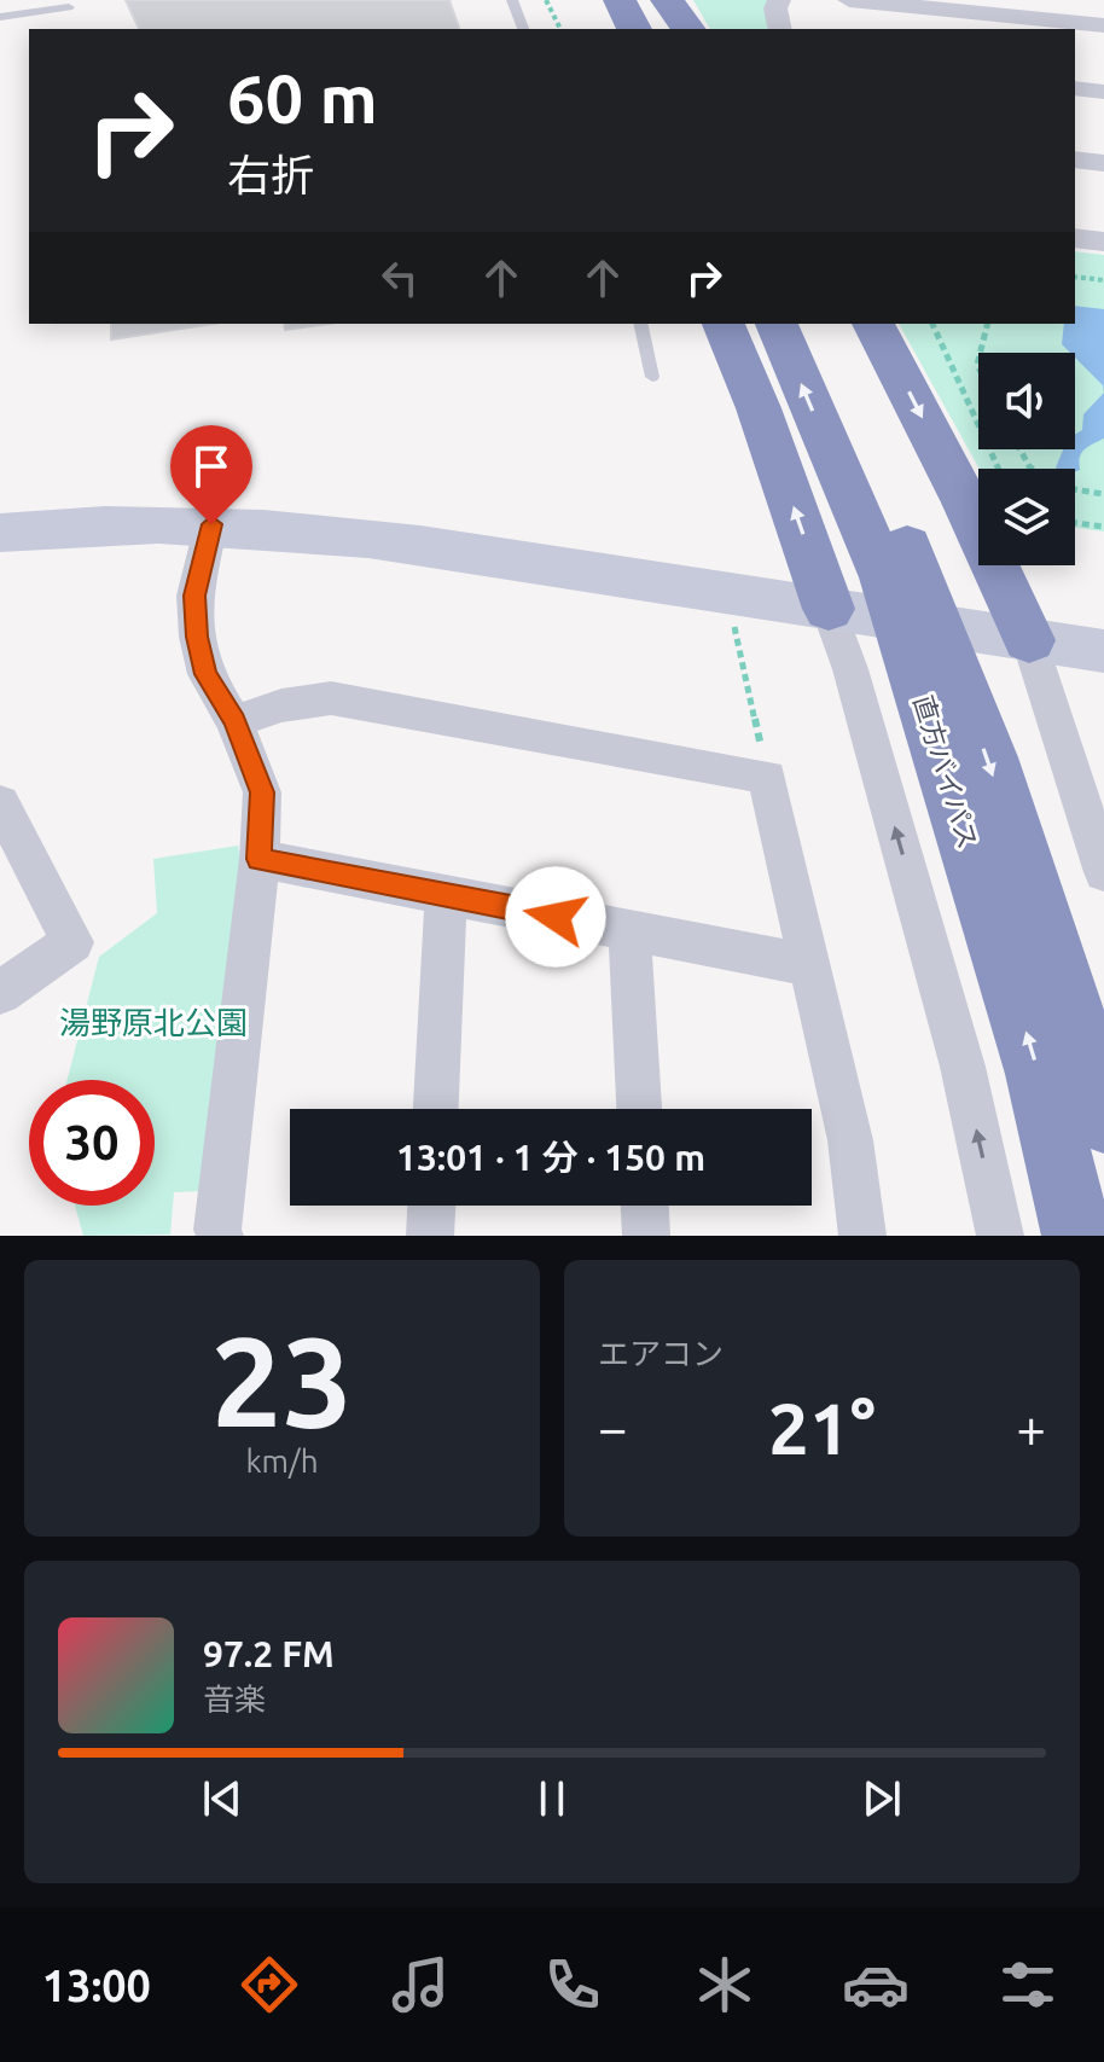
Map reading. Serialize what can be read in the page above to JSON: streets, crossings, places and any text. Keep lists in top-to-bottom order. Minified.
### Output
{"streets":{"highway":["直方バイパス"]},"parks":["湯野原北公園"],"page":{"turn":["60 m","右折"],"limit":"30","trip":"13:01 · 1 分 · 150 m","tile":[["23","km/h"],"エアコン"],"heat":["−","21°","+"],"song":["97.2 FM","音楽"],"tabs":"13:00"}}
